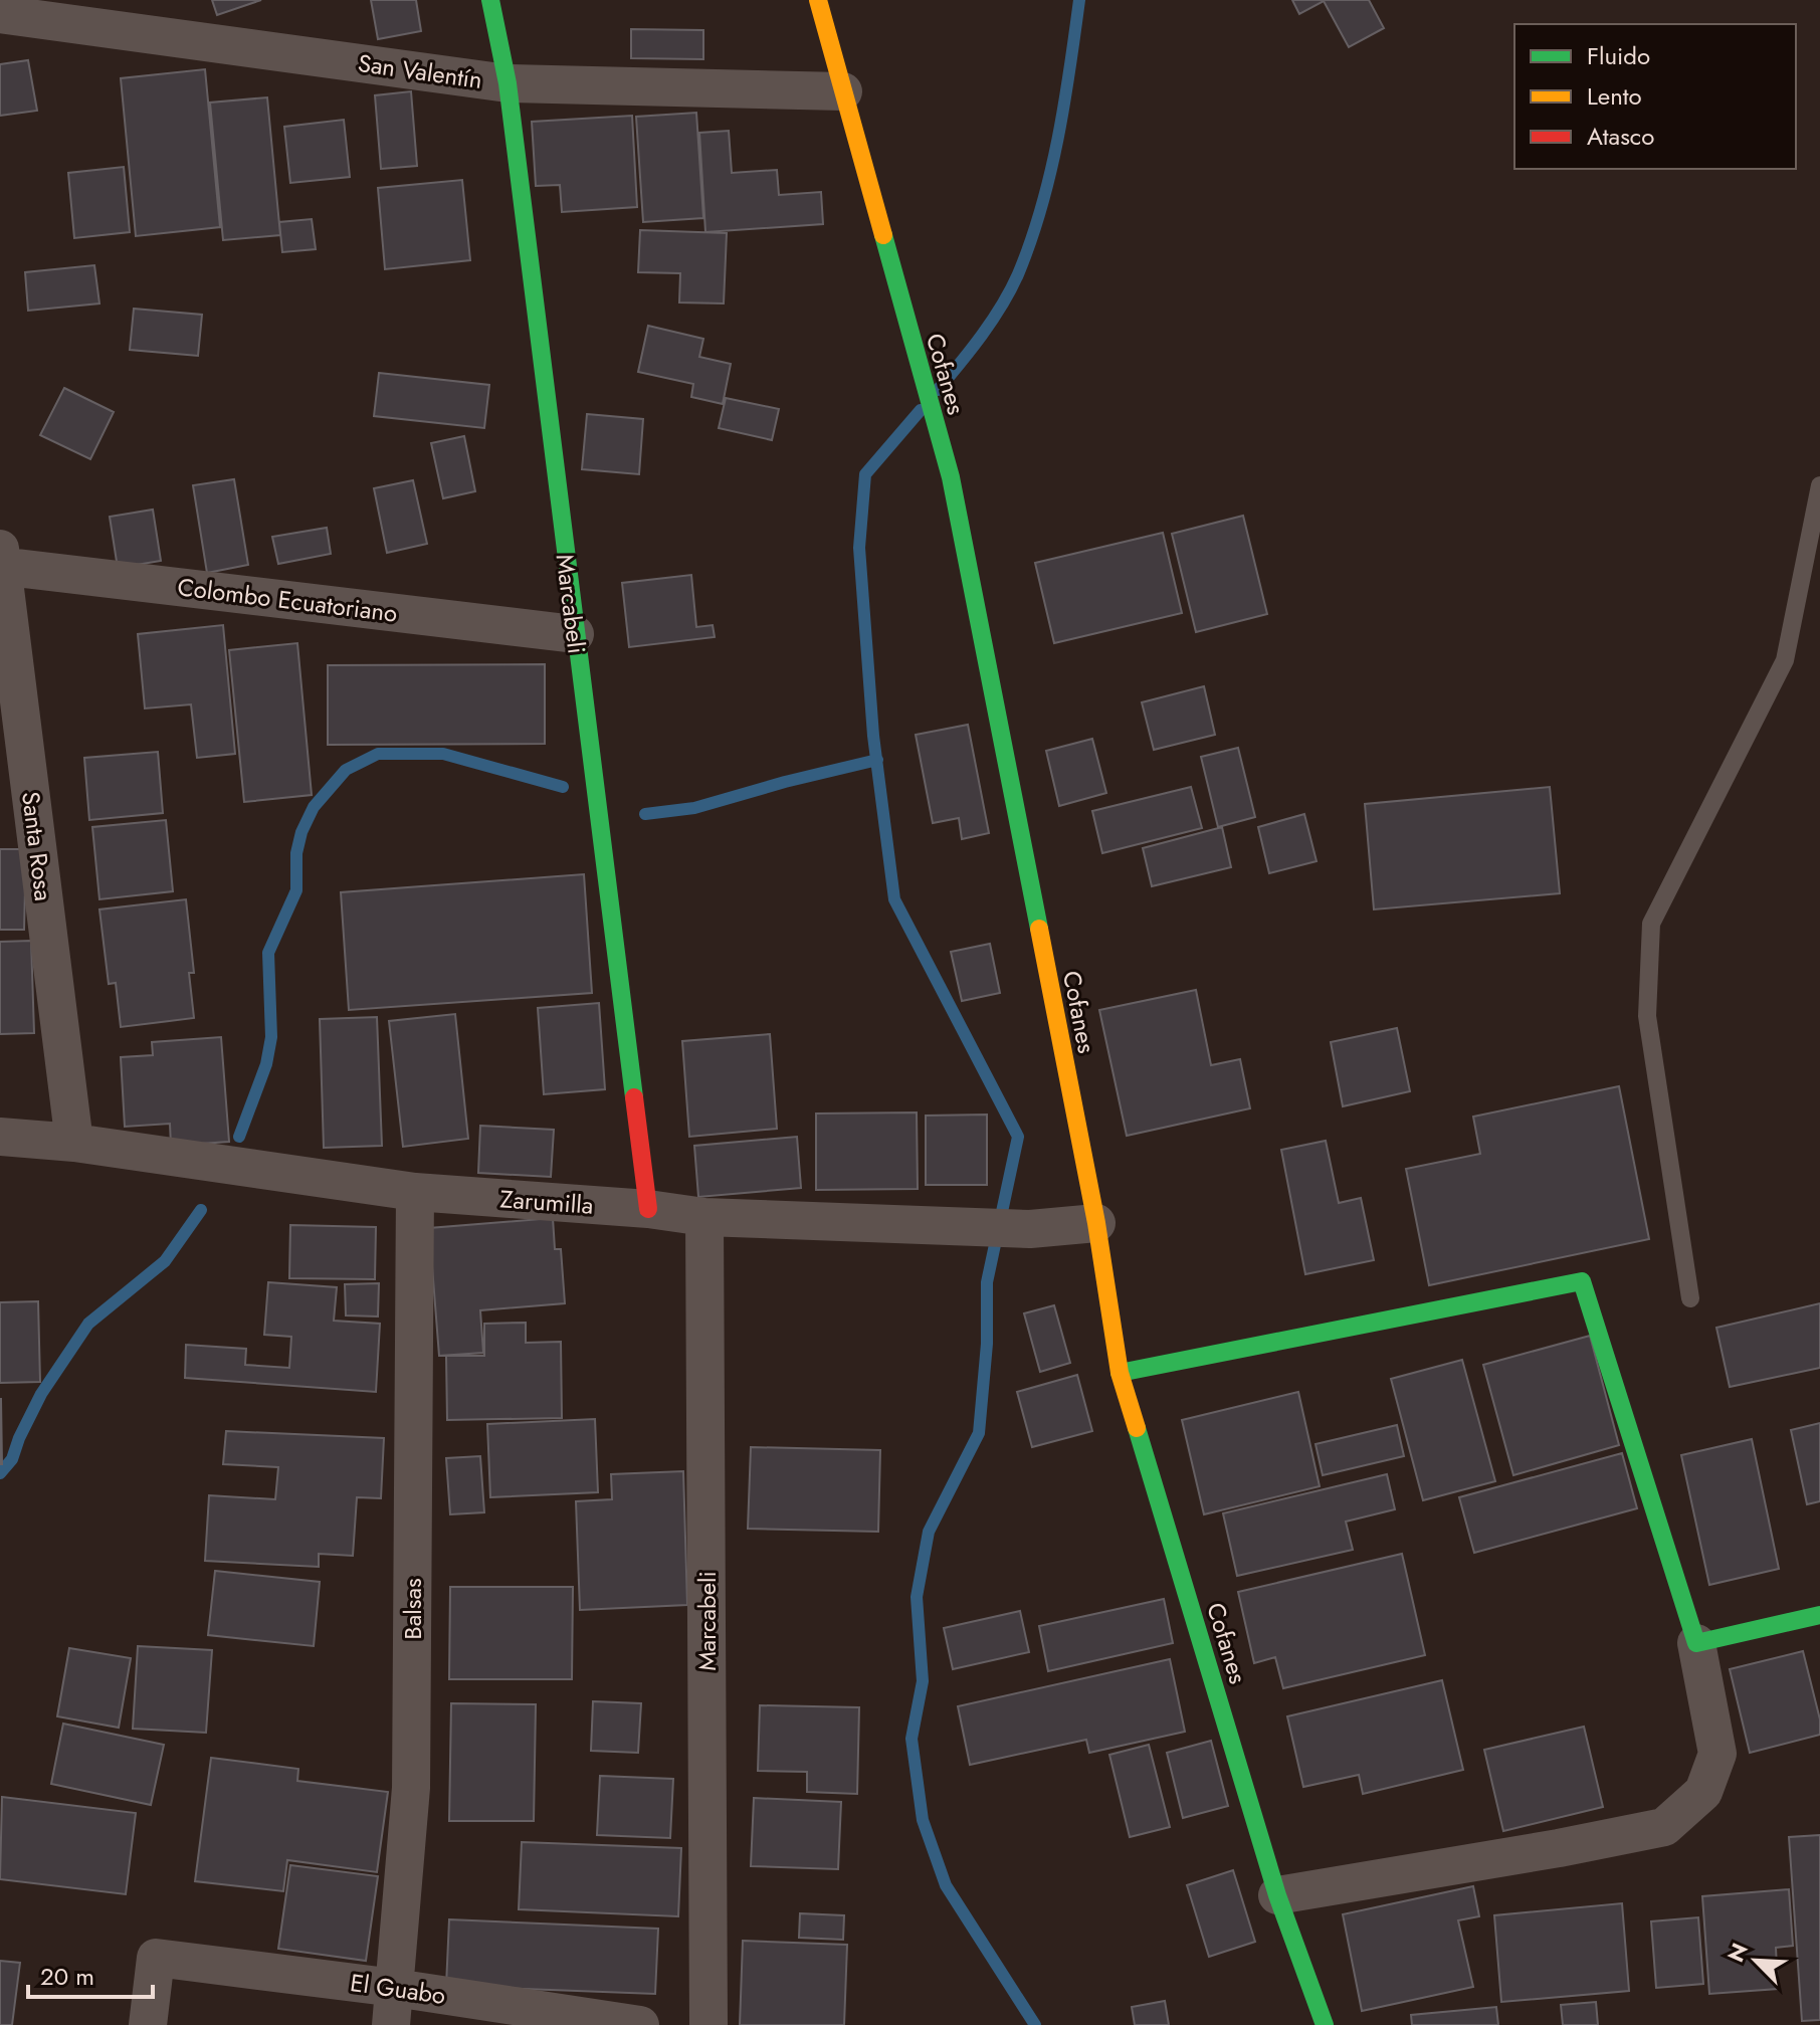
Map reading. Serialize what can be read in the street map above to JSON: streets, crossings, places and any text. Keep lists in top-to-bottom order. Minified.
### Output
{"streets":{"street":["San Valentín","Cofanes","Colombo Ecuatoriano","Marcabeli","Santa Rosa","Zarumilla","Balsas","El Guabo"]},"crossings":[["San Valentín","Cofanes"],["San Valentín","Marcabeli"],["Cofanes","Zarumilla"],["Colombo Ecuatoriano","Marcabeli"],["Colombo Ecuatoriano","Santa Rosa"],["Marcabeli","Zarumilla"],["Santa Rosa","Zarumilla"],["Zarumilla","Balsas"],["Balsas","El Guabo"]],"legend":["Fluido","Lento","Atasco"],"scale_bar":"20 m","north":"top left"}
